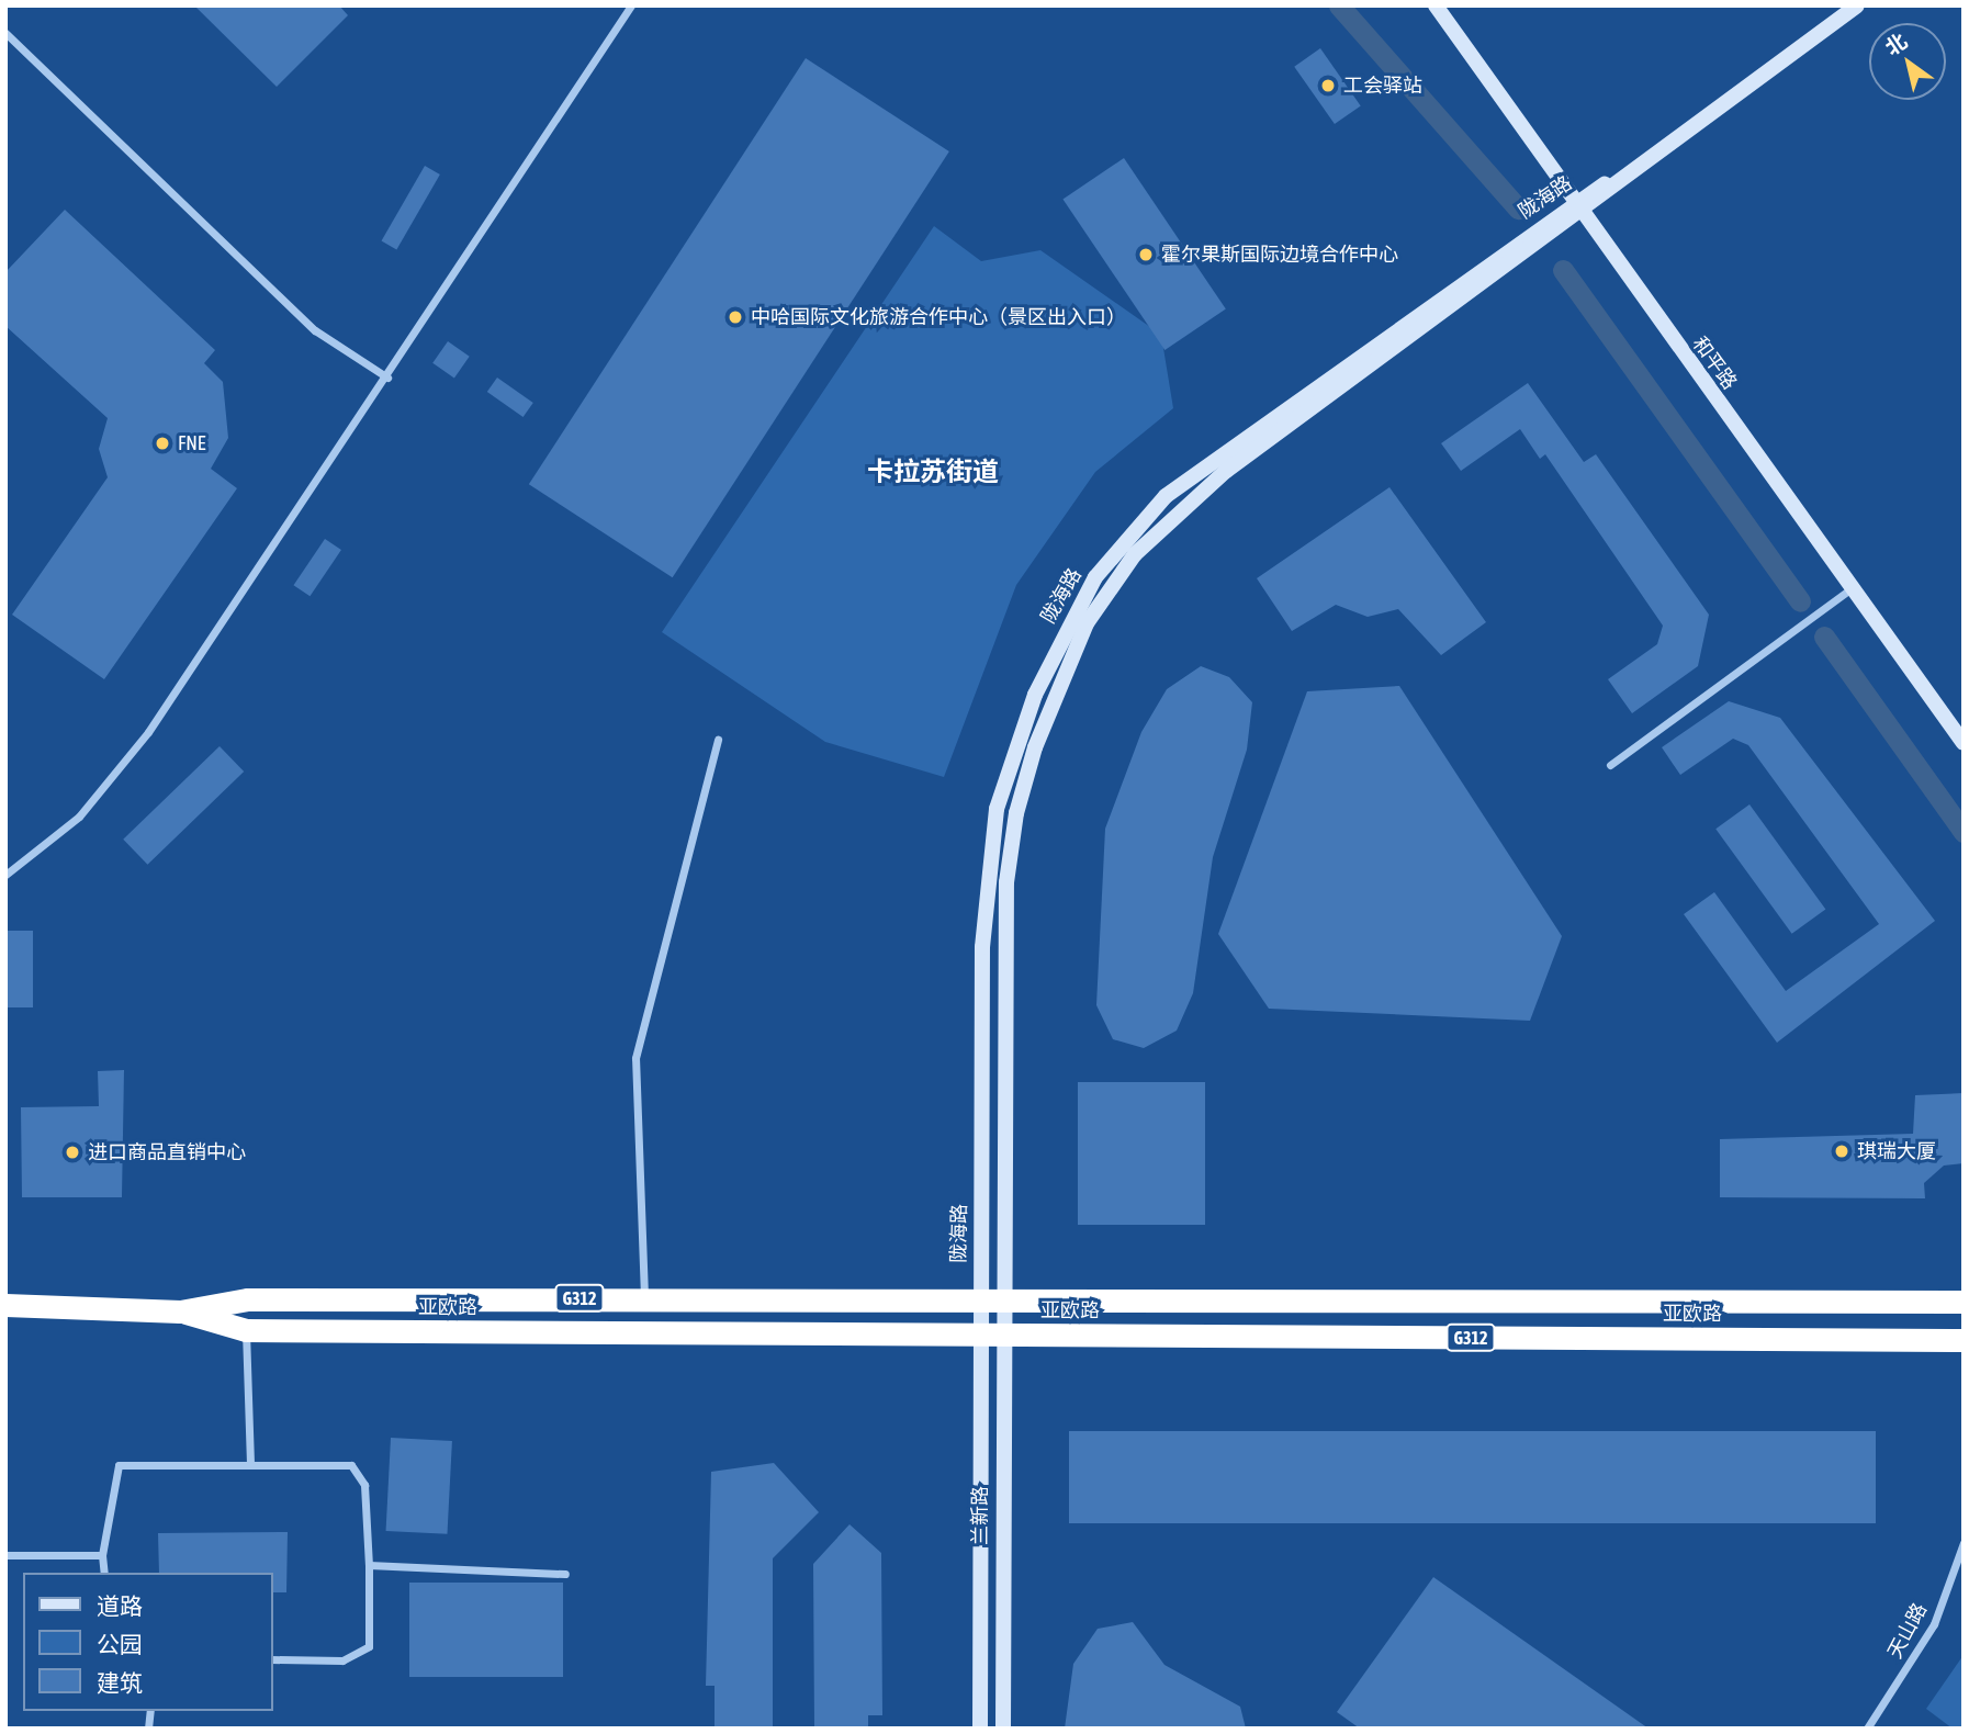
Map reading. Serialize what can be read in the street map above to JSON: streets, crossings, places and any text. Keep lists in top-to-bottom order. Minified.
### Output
{"streets":{"highway":["G312","亚欧路"],"street":["陇海路","和平路","兰新路","天山路"]},"crossings":[["陇海路","和平路"],["陇海路","亚欧路"],["陇海路","兰新路"],["亚欧路","兰新路"]],"districts":["卡拉苏街道"],"places":["工会驿站","霍尔果斯国际边境合作中心","中哈国际文化旅游合作中心（景区出入口）","FNE","琪瑞大厦","进口商品直销中心"],"legend":["道路","公园","建筑"],"north":"top left"}
